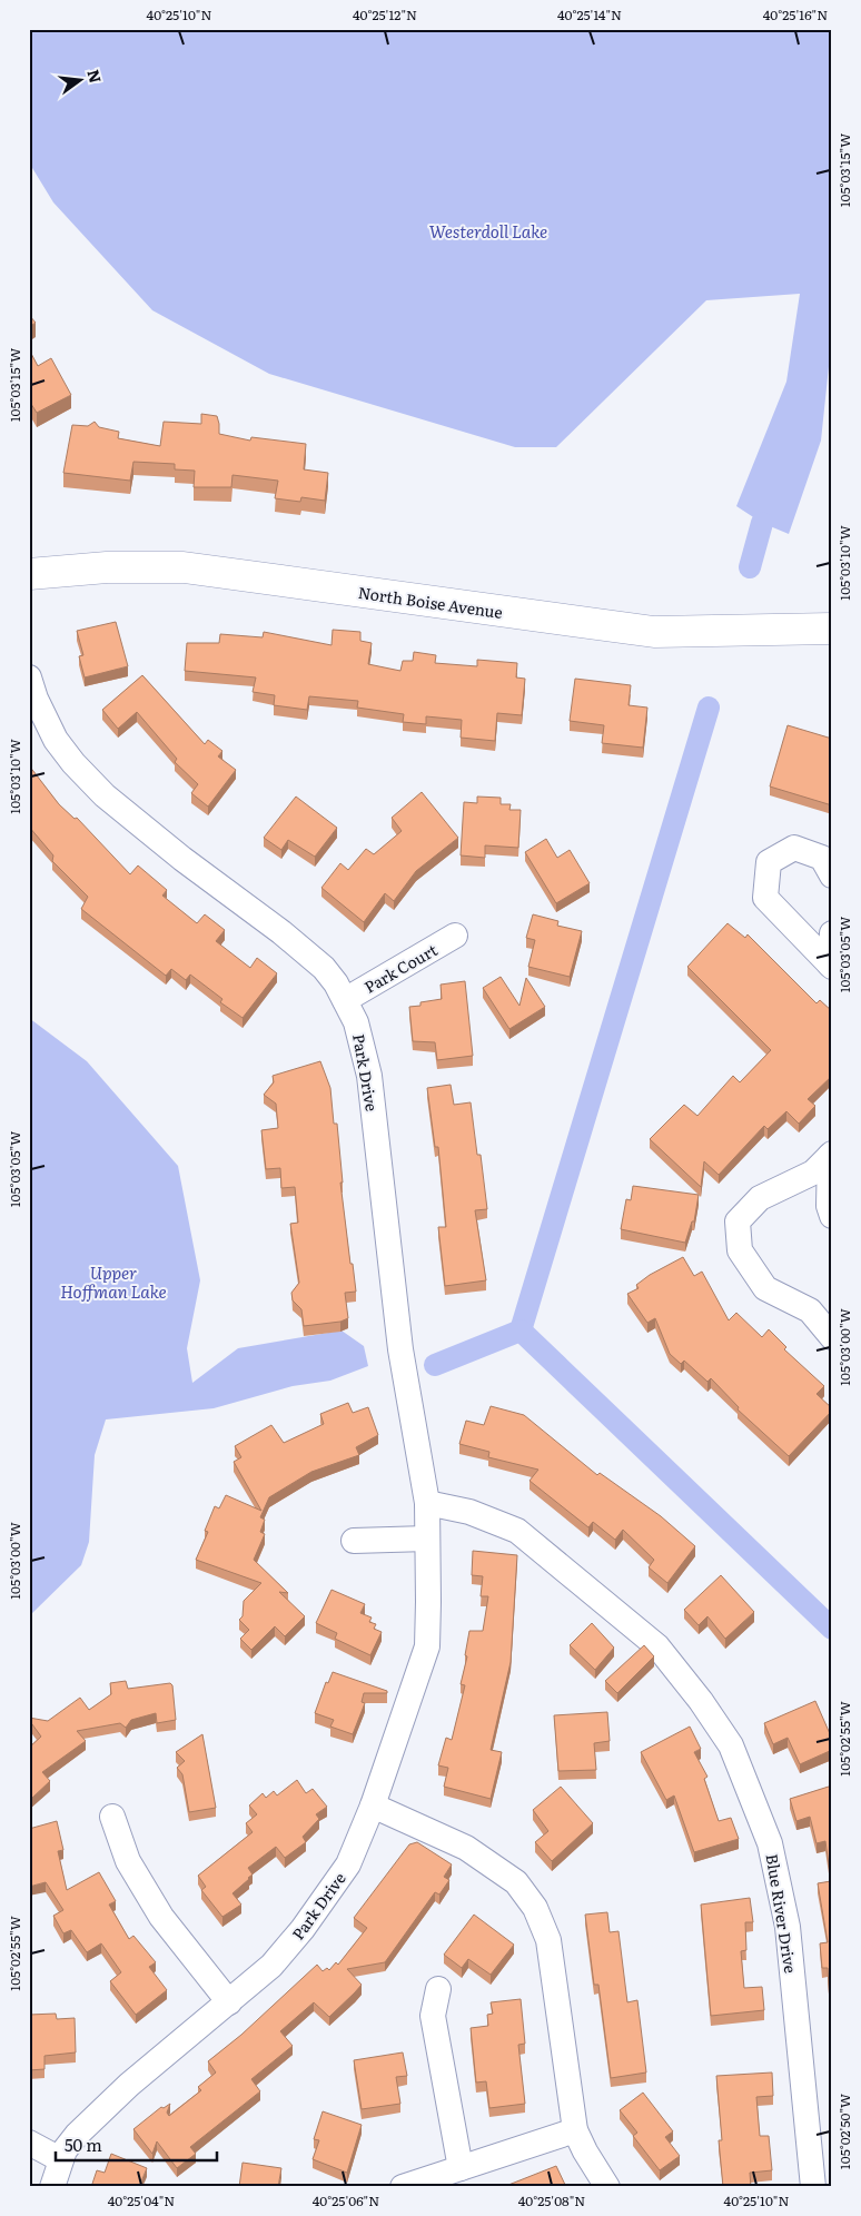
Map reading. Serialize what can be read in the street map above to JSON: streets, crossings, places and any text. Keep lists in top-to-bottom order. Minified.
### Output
{"streets":{"street":["North Boise Avenue","Park Court","Park Drive","Blue River Drive"]},"crossings":[["Park Court","Park Drive"],["Park Drive","Blue River Drive"]],"water":["Westerdoll Lake","Upper Hoffman Lake"],"scale_bar":"50 m","north":"right","coordinates":["40°25'10\"N","40°25'12\"N","40°25'14\"N","40°25'16\"N","105°03'15\"W","105°03'10\"W","105°03'05\"W","105°03'00\"W","105°02'55\"W","105°02'50\"W","40°25'04\"N","40°25'06\"N","40°25'08\"N"]}
